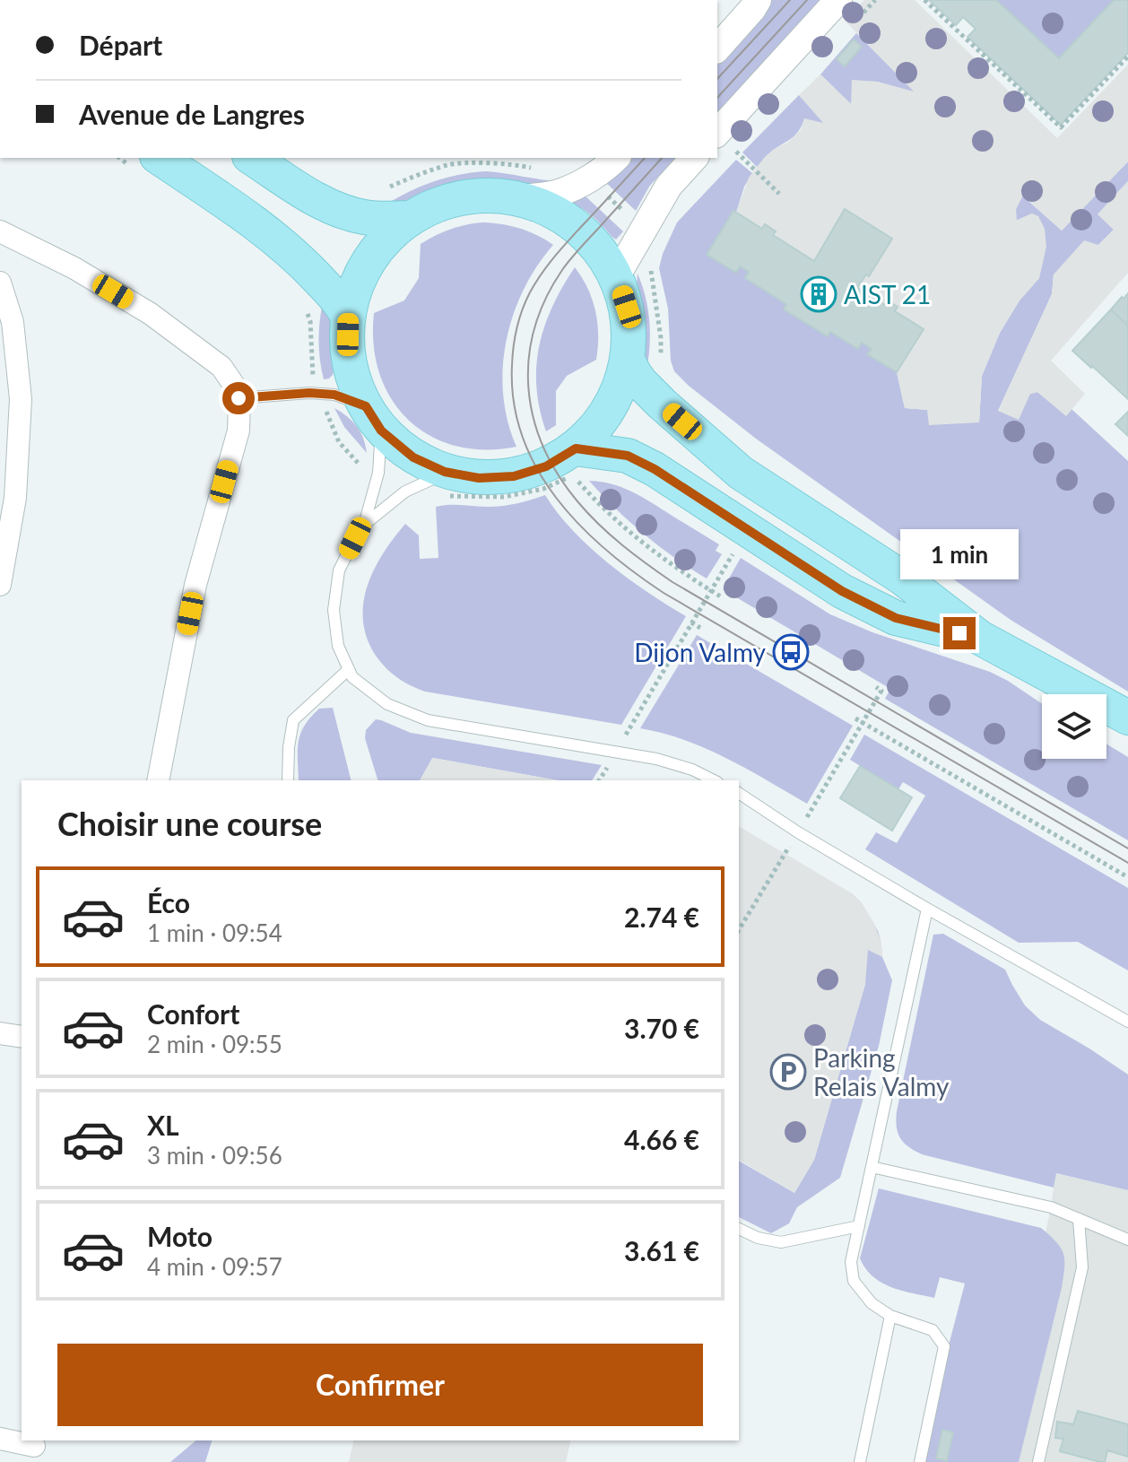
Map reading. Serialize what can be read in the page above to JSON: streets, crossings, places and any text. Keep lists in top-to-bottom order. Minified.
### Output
{"places":{"building":["AIST 21"],"bus stop":["Dijon Valmy"],"parking":["Parking Relais Valmy"]},"page":{"banner":["Départ","Avenue de Langres"],"bubble":"1 min","heading":"Choisir une course","list":[{"name":"Éco","note":"1 min · 09:54","value":"2.74 €"},{"name":"Confort","note":"2 min · 09:55","value":"3.70 €"},{"name":"XL","note":"3 min · 09:56","value":"4.66 €"},{"name":"Moto","note":"4 min · 09:57","value":"3.61 €"}],"buttons":"Confirmer"}}
